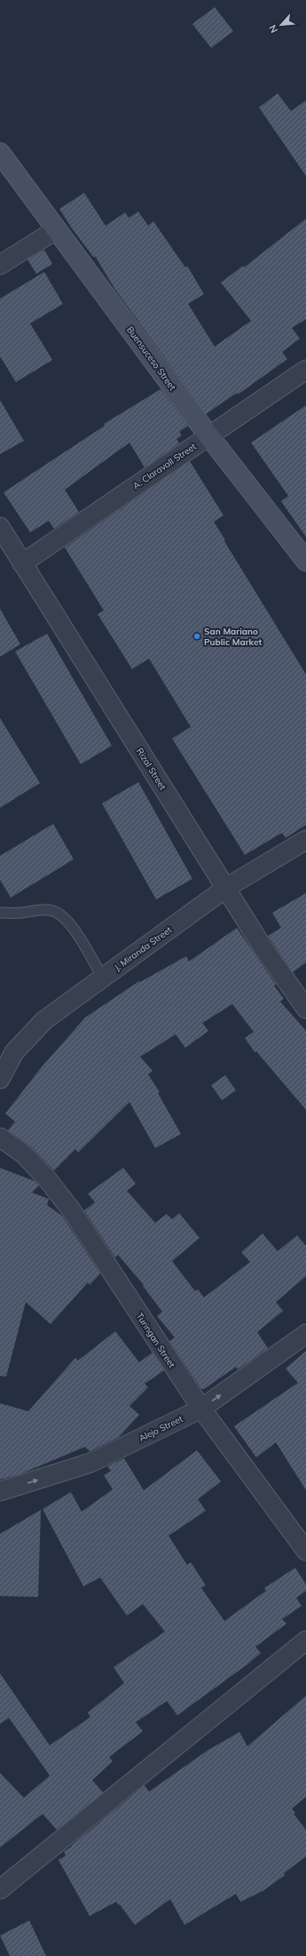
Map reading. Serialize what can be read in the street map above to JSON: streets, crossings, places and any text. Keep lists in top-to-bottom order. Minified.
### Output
{"streets":{"street":["Buensuceso Street","A. Claravall Street","Rizal Street","J. Miranda Street","Turingan Street","Alejo Street"]},"crossings":[["Buensuceso Street","A. Claravall Street"],["A. Claravall Street","Rizal Street"],["Rizal Street","J. Miranda Street"],["Turingan Street","Alejo Street"]],"one_way":["Alejo Street"],"places":["San Mariano Public Market"],"north":"bottom left"}
